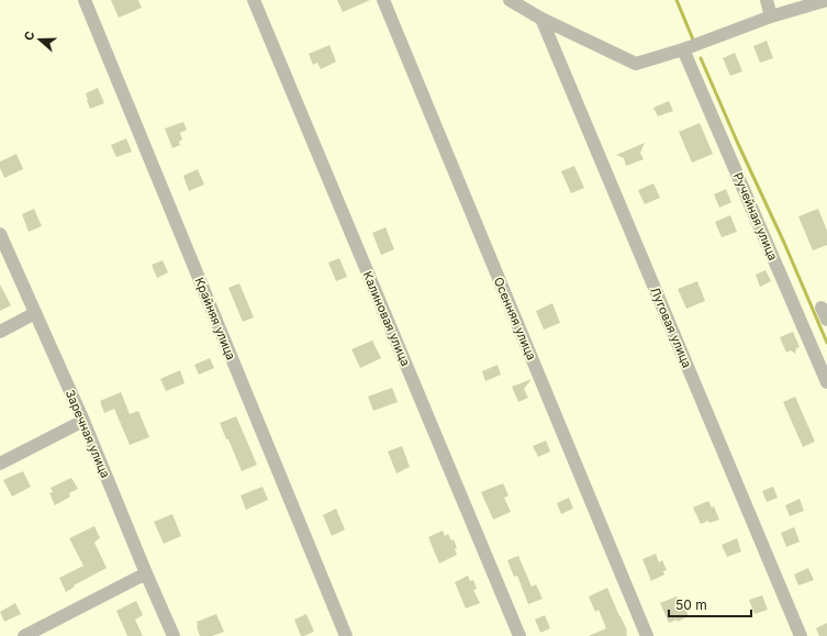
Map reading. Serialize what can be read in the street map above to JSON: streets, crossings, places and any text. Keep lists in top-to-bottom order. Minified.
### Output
{"streets":{"street":["Ручейная улица","Крайняя улица","Калиновая улица","Осенняя улица","Луговая улица","Заречная улица"]},"scale_bar":"50 m","north":"left"}
